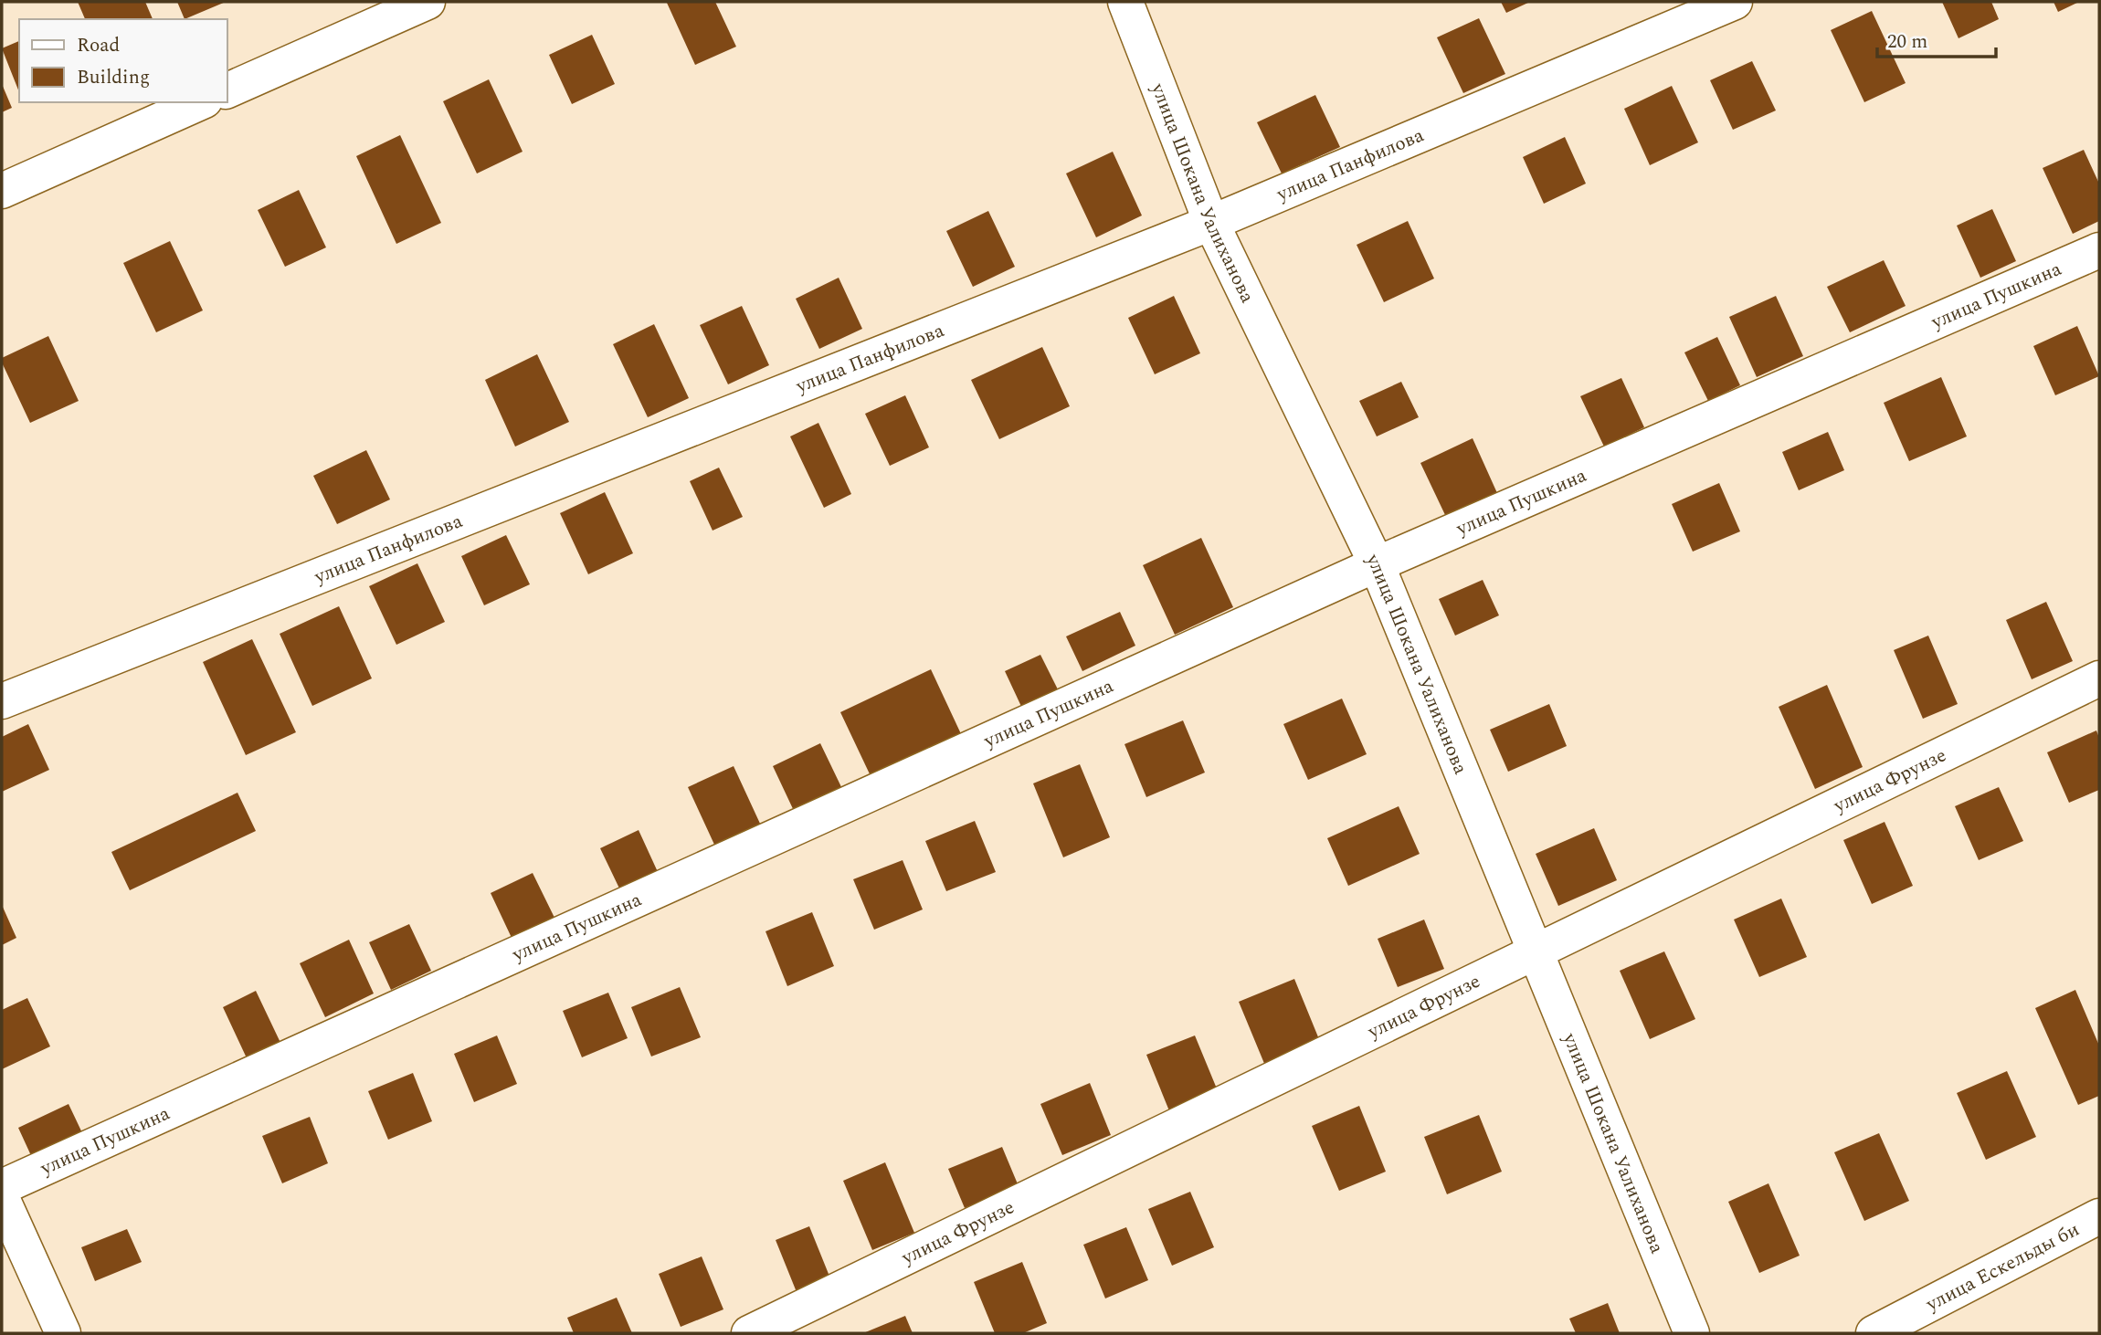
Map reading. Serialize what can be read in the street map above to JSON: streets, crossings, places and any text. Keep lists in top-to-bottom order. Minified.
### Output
{"streets":{"street":["улица Панфилова","улица Шокана Уалиханова","улица Пушкина","улица Фрунзе","улица Ескельды би"]},"crossings":[["улица Панфилова","улица Шокана Уалиханова"],["улица Шокана Уалиханова","улица Пушкина"],["улица Шокана Уалиханова","улица Фрунзе"]],"legend":["Road","Building"],"scale_bar":"20 m"}
